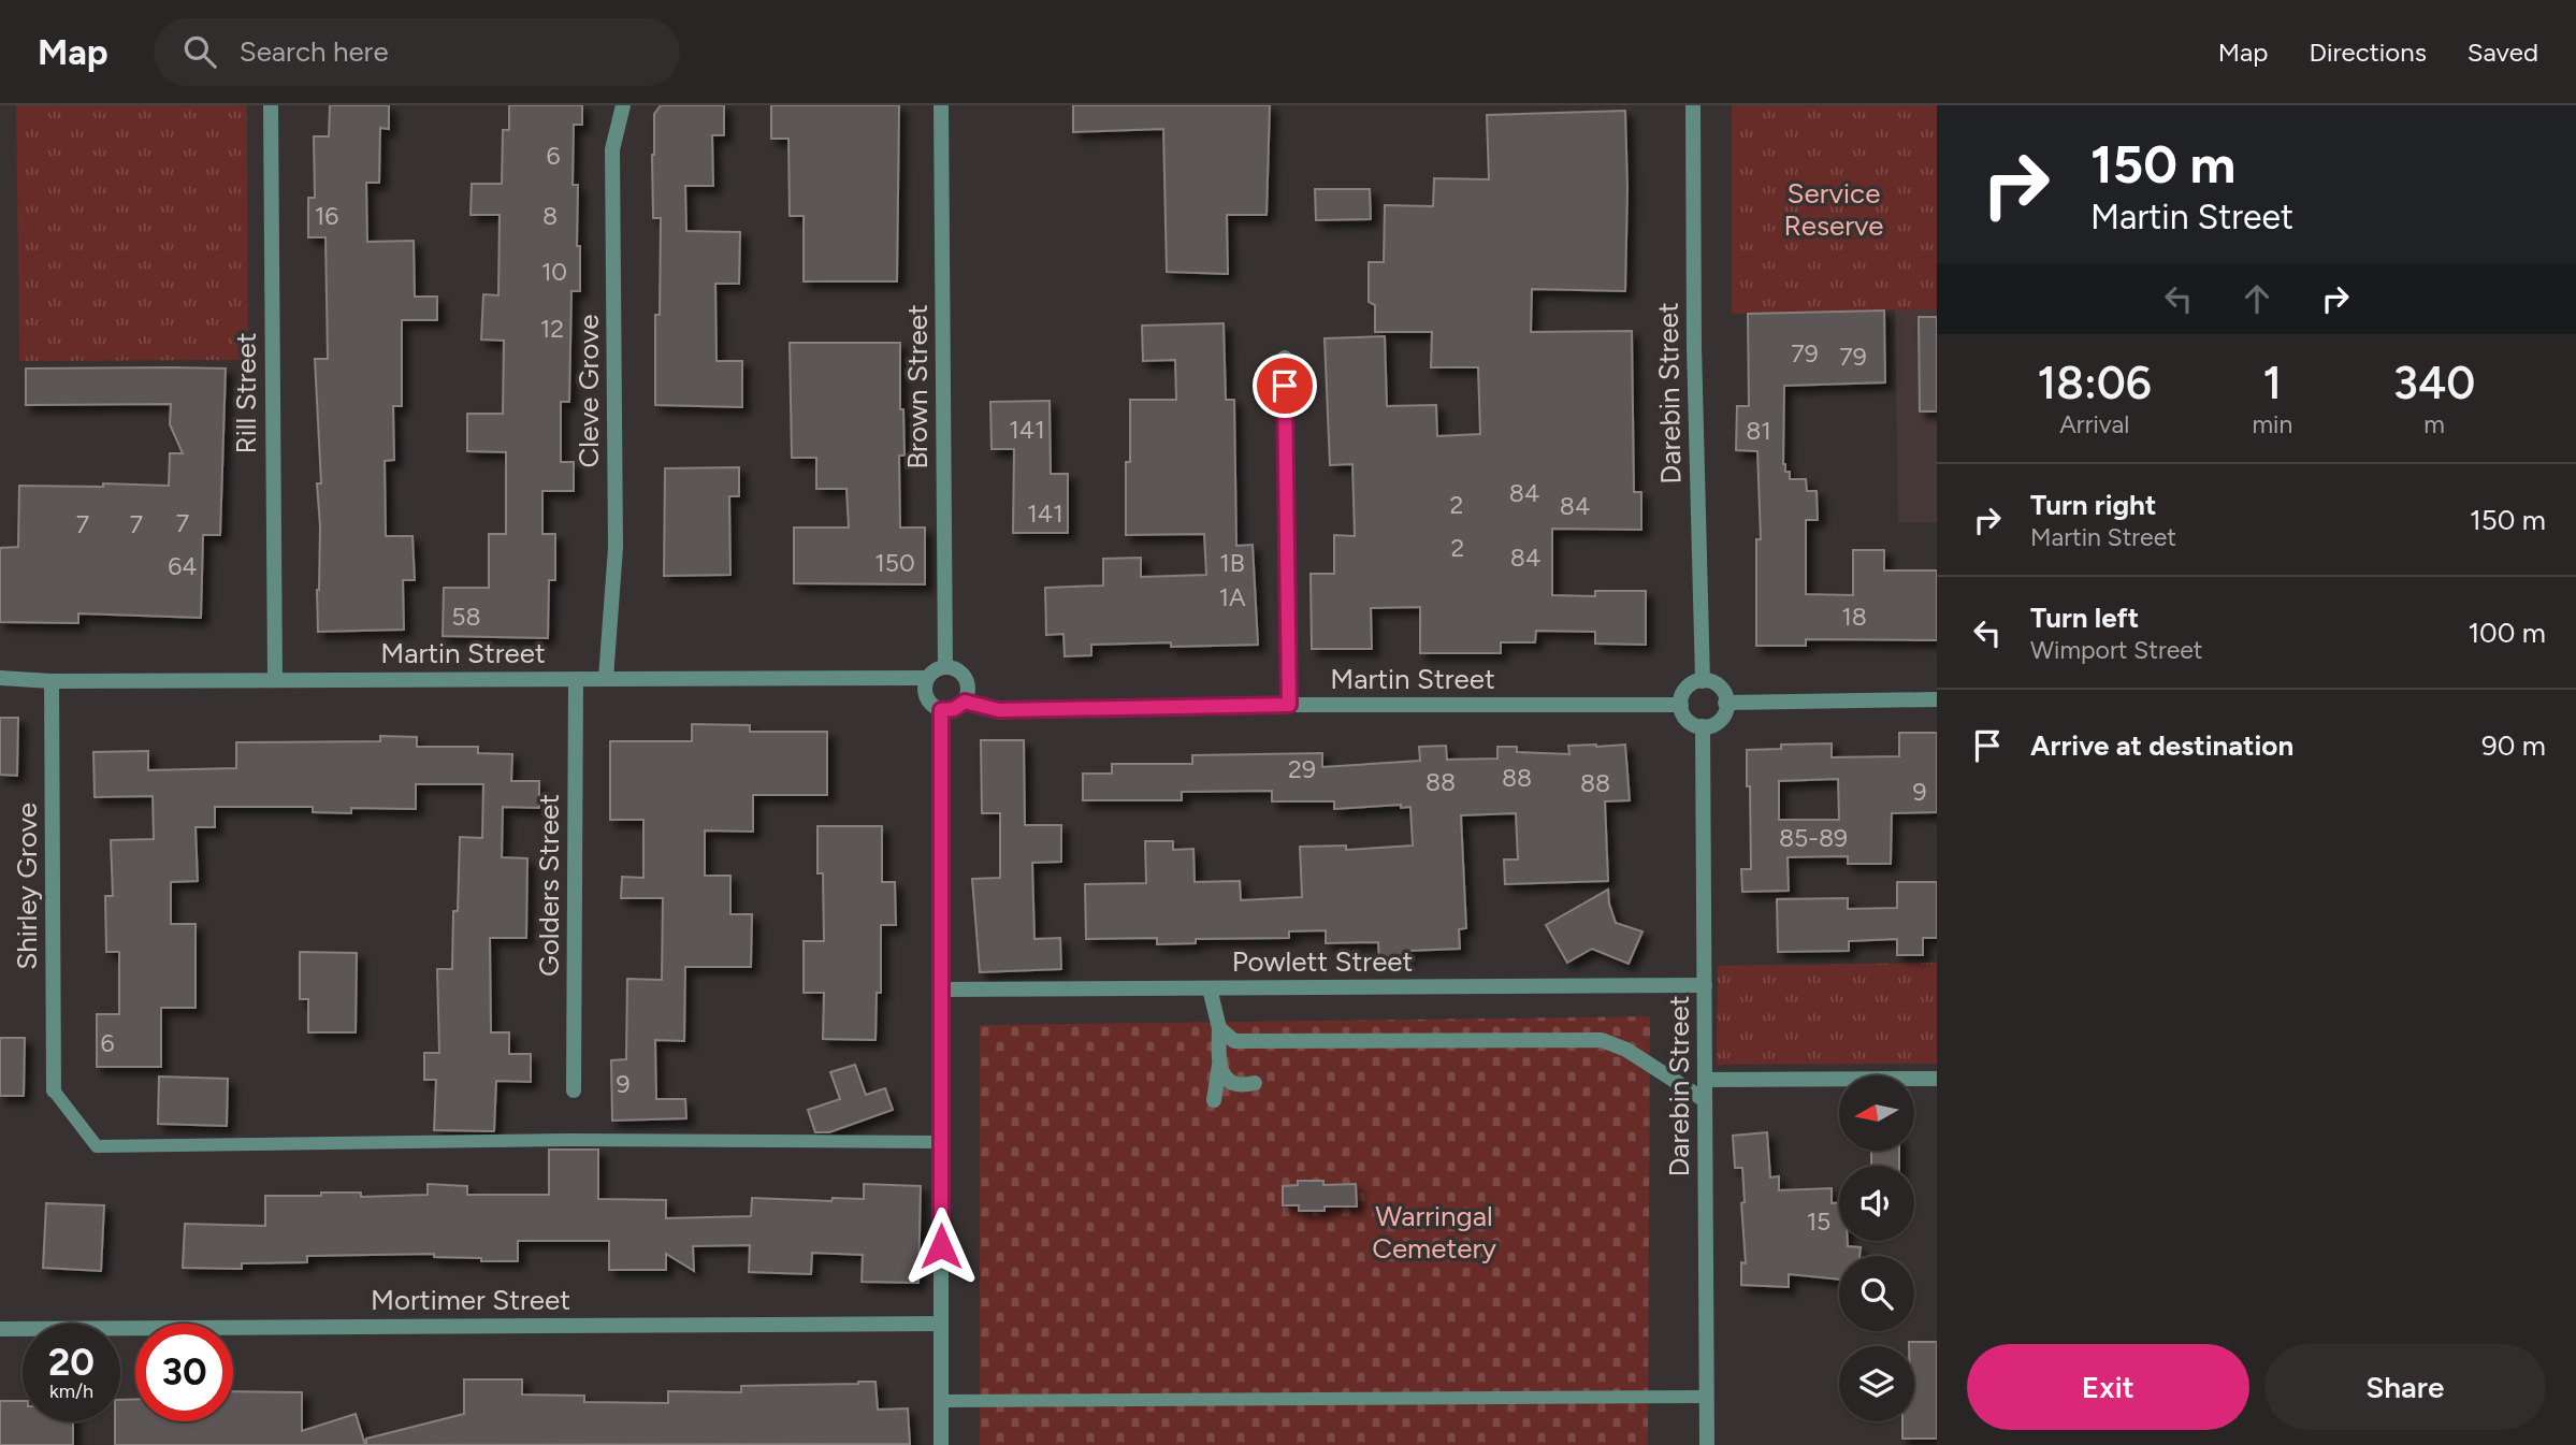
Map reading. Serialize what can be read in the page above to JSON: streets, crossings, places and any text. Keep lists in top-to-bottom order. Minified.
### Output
{"streets":{"street":["Brown Street","Cleve Grove","Rill Street","Darebin Street","Martin Street","Golders Street","Shirley Grove","Powlett Street","Mortimer Street"]},"crossings":[["Brown Street","Martin Street"],["Cleve Grove","Martin Street"],["Rill Street","Martin Street"],["Darebin Street","Martin Street"],["Darebin Street","Powlett Street"],["Martin Street","Golders Street"],["Martin Street","Shirley Grove"]],"parks":["Service Reserve","Warringal Cemetery"],"house_numbers":["6","16","8","10","12","79","79","141","81","84","2","84","141","7","7","7","2","84","150","1B","64","1A","58","18","29","88","88","88","9","85-89","6","9","15"],"north":"left","page":{"header":"Map","search":"Search here","nav":["Map","Directions","Saved"],"turn":["150 m","Martin Street"],"eta":["18:06","Arrival","1","min","340","m"],"list":[{"name":"Turn right","note":"Martin Street","value":"150 m"},{"name":"Turn left","note":"Wimport Street","value":"100 m"},{"name":"Arrive at destination","value":"90 m"}],"speed":"20 km/h","limit":"30","buttons":["Exit","Share"]}}
